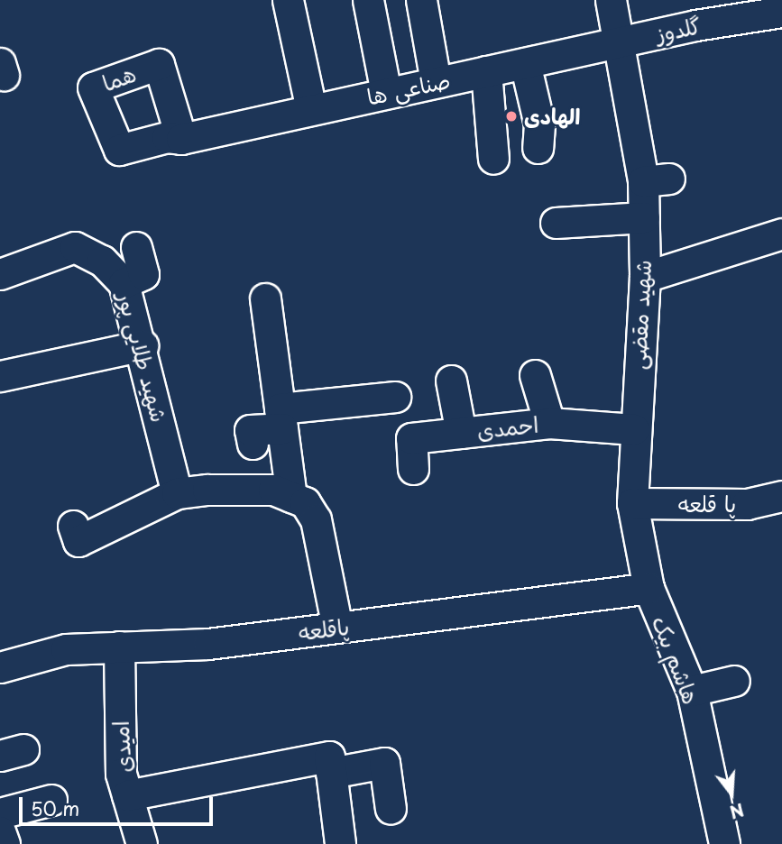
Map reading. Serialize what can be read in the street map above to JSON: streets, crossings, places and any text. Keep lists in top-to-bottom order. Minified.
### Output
{"streets":{"street":["گلدوز","صناعی ها","شهید مقضی","شهید طلایی پور","احمدی","پا قلعه","پاقلعه","هاشم بیک","امیدی"]},"crossings":[["گلدوز","صناعی ها"],["گلدوز","شهید مقضی"],["صناعی ها","شهید مقضی"],["شهید مقضی","احمدی"],["شهید مقضی","پا قلعه"],["شهید مقضی","پاقلعه"],["شهید مقضی","هاشم بیک"],["پاقلعه","هاشم بیک"],["پاقلعه","امیدی"]],"places":["الهادی"],"scale_bar":"50 m","north":"bottom"}
